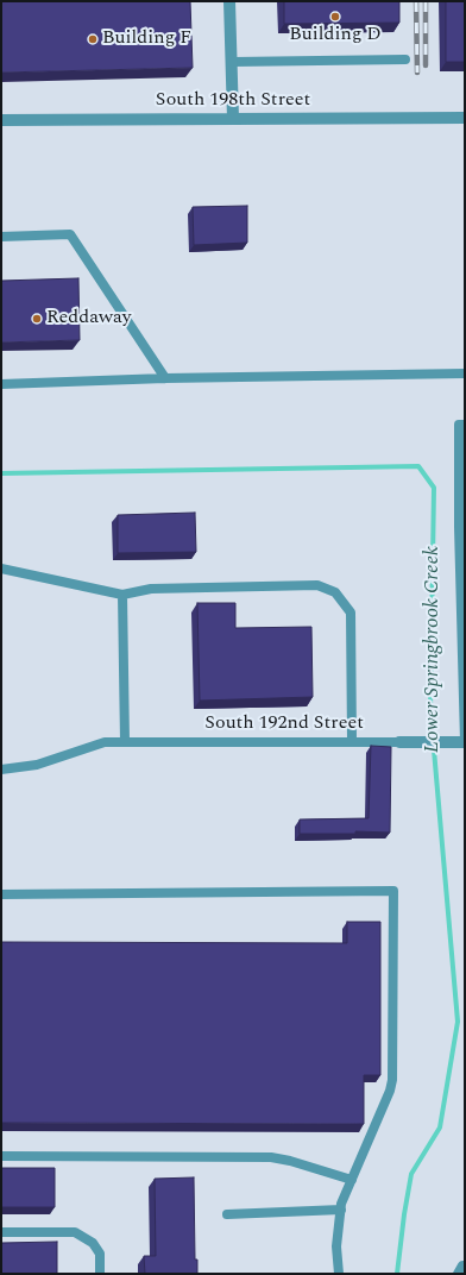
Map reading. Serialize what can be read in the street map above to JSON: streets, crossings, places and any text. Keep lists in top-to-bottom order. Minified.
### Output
{"streets":{"street":["South 198th Street","South 192nd Street"]},"water":["Lower Springbrook Creek"],"places":["Building D","Building F","Reddaway"]}
